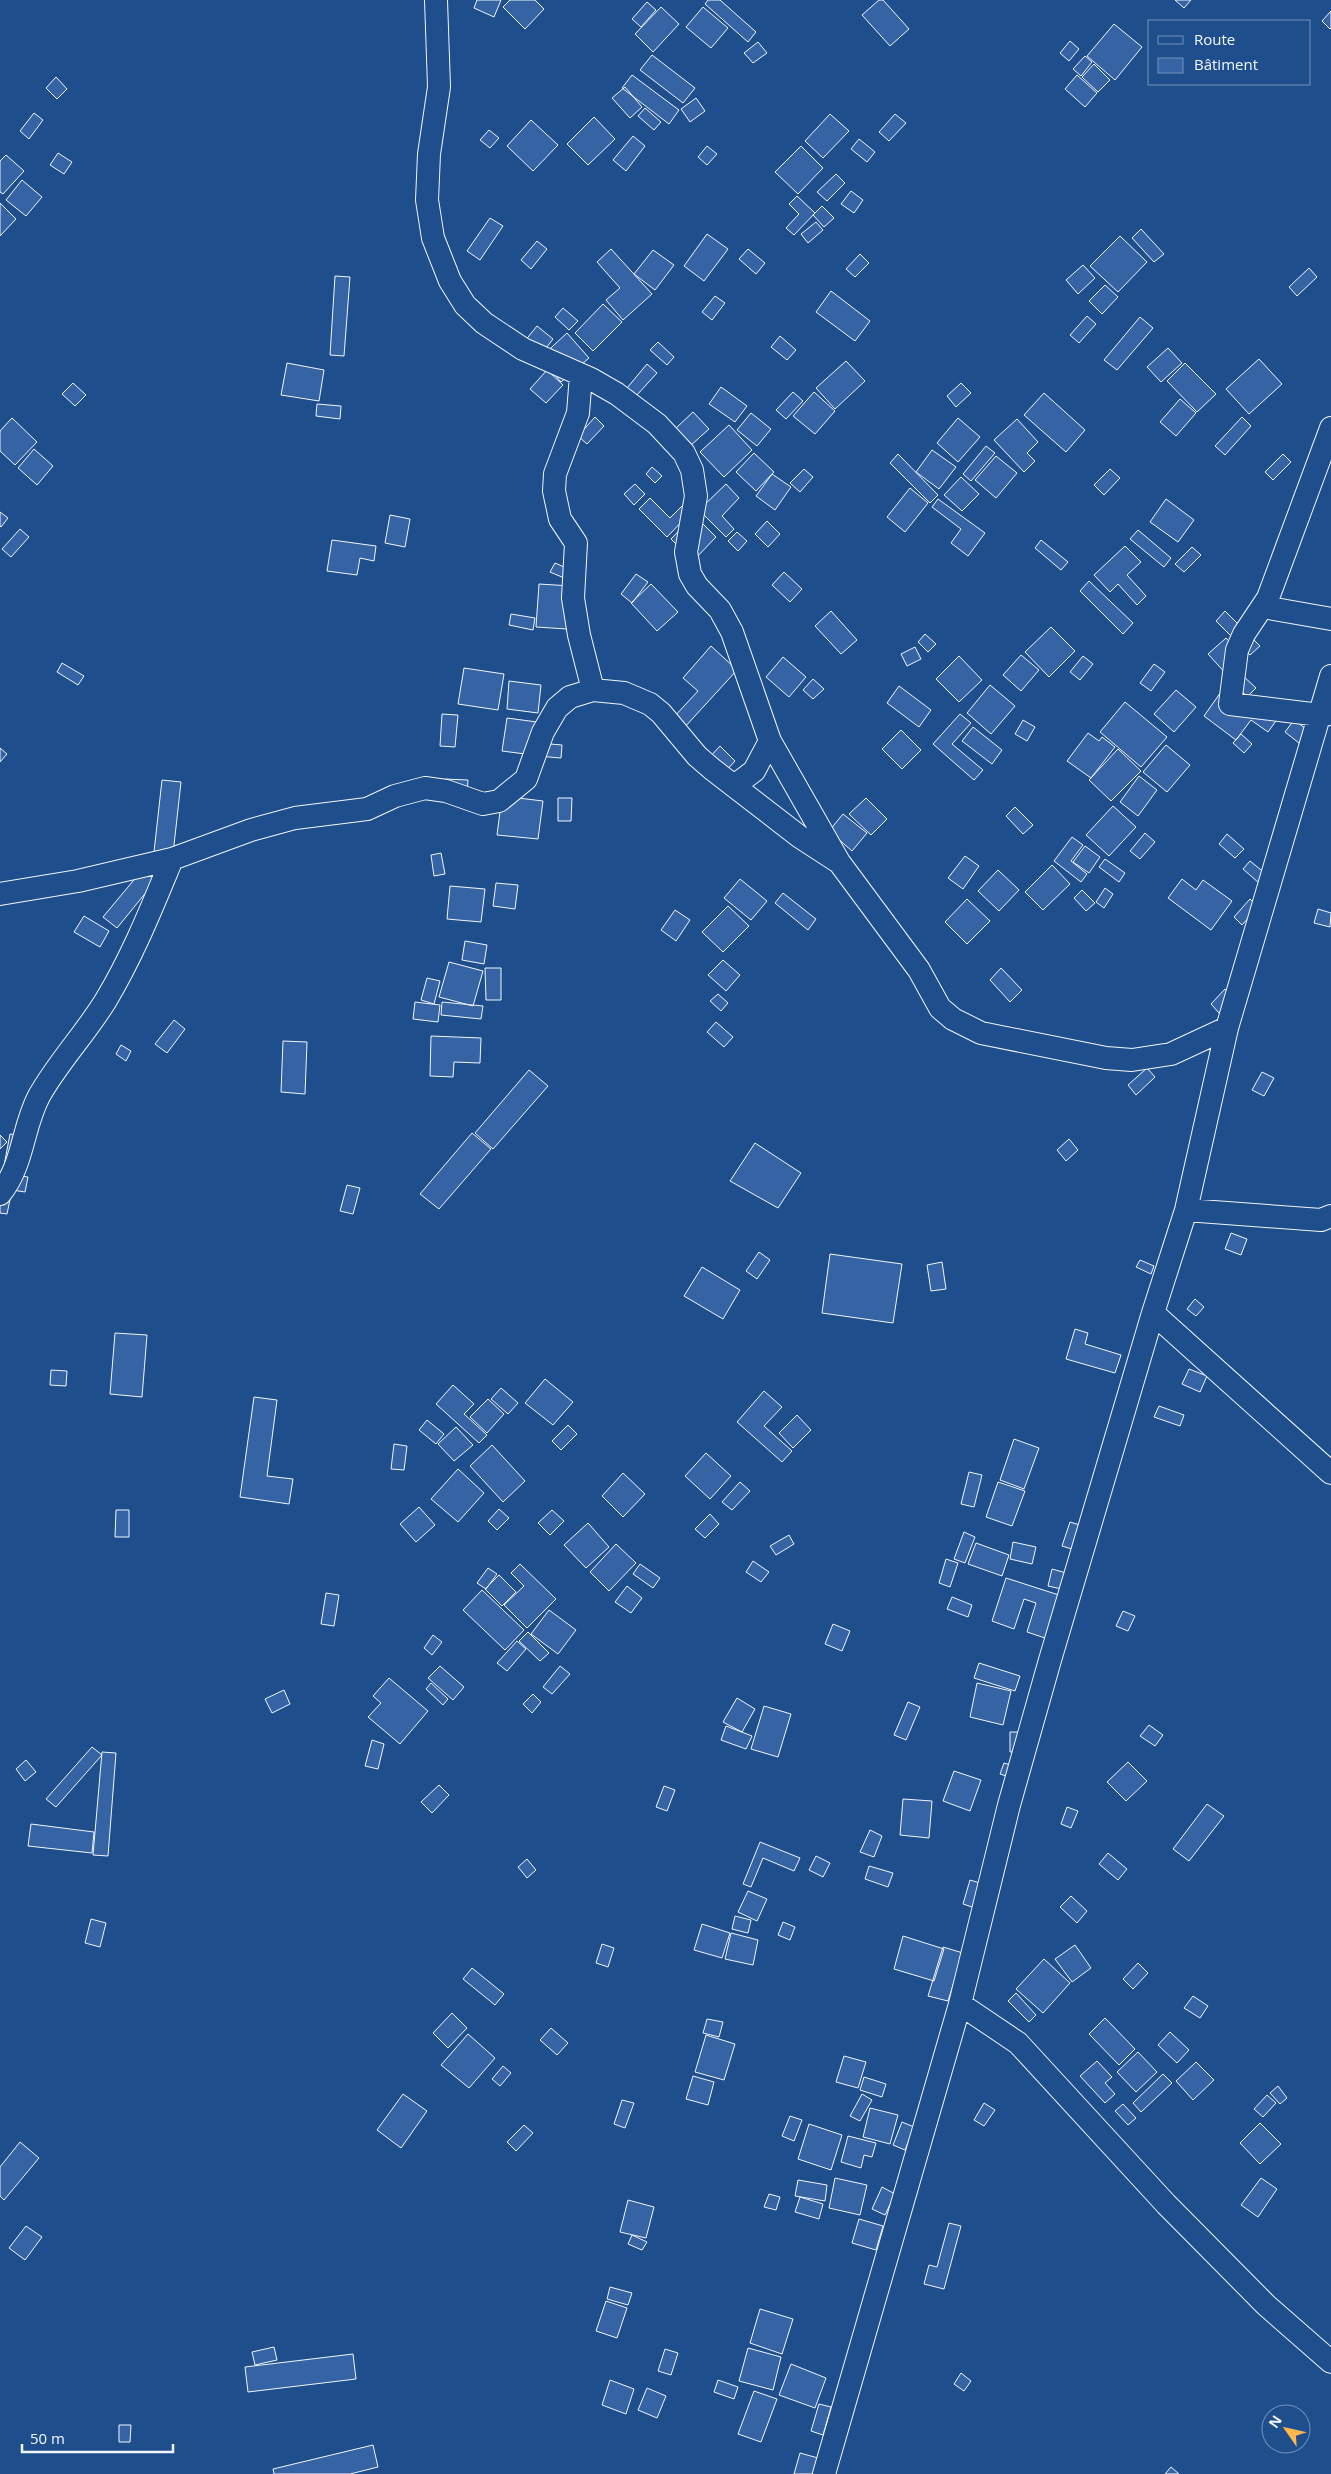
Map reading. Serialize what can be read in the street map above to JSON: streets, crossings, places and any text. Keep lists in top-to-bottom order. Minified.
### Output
{"legend":["Route","Bâtiment"],"scale_bar":"50 m","north":"top left"}
